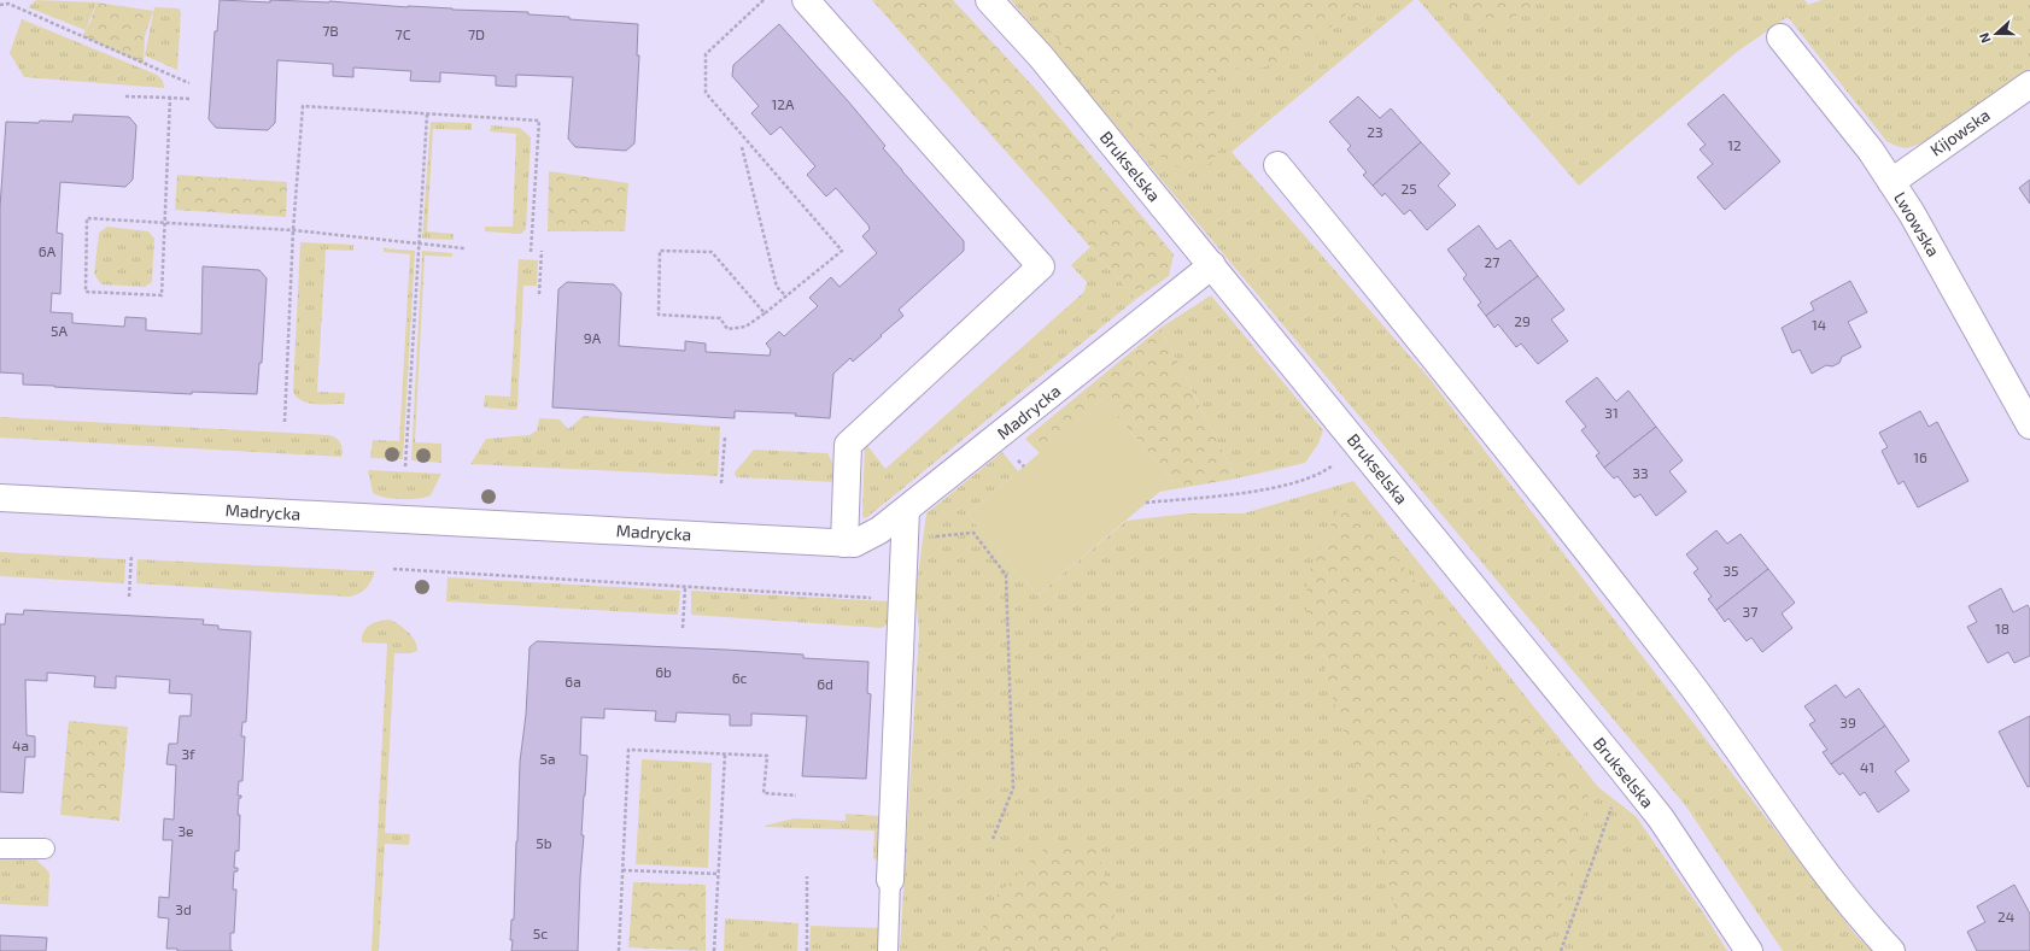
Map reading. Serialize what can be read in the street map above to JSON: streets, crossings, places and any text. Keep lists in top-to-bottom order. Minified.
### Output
{"streets":{"street":["Kijowska","Brukselska","Lwowska","Madrycka"]},"crossings":[["Kijowska","Lwowska"],["Brukselska","Madrycka"]],"house_numbers":["7B","7C","7D","12A","23","12","25","6A","27","29","14","5A","9A","31","16","33","35","37","18","6b","6c","6a","6d","39","4a","3f","5a","41","3e","5b","3d","24","5c"],"north":"left"}
